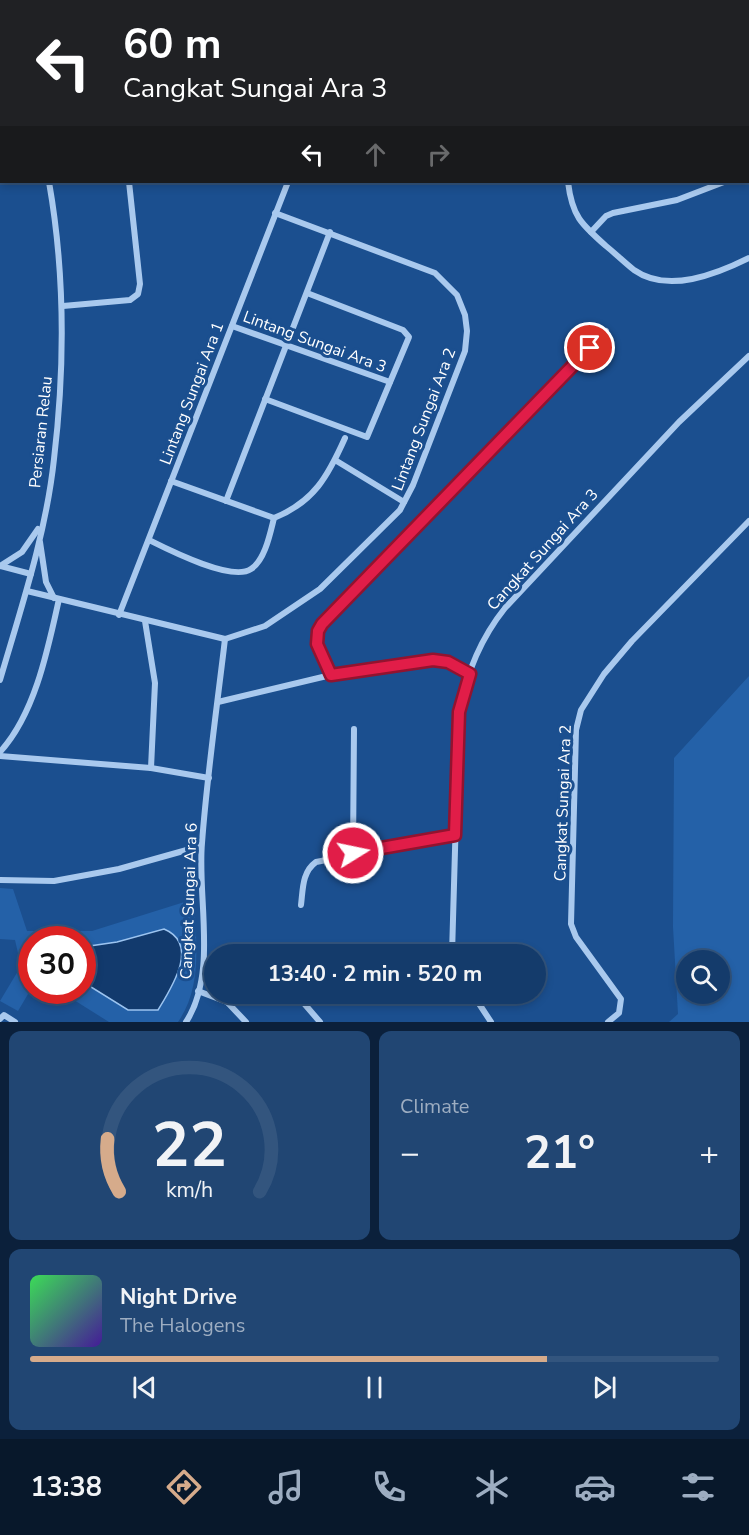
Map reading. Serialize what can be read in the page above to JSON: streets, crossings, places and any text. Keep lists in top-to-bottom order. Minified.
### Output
{"streets":{"street":["Lintang Sungai Ara 3","Lintang Sungai Ara 1","Lintang Sungai Ara 2","Persiaran Relau","Cangkat Sungai Ara 3","Cangkat Sungai Ara 2","Cangkat Sungai Ara 6"]},"crossings":[["Lintang Sungai Ara 3","Lintang Sungai Ara 1"],["Lintang Sungai Ara 1","Lintang Sungai Ara 2"],["Lintang Sungai Ara 2","Cangkat Sungai Ara 6"]],"page":{"turn":["60 m","Cangkat Sungai Ara 3"],"limit":"30","trip":"13:40 · 2 min · 520 m","tile":"Climate","heat":["−","21°","+"],"song":["Night Drive","The Halogens"],"tabs":"13:38","gauge":["22","km/h"]}}
